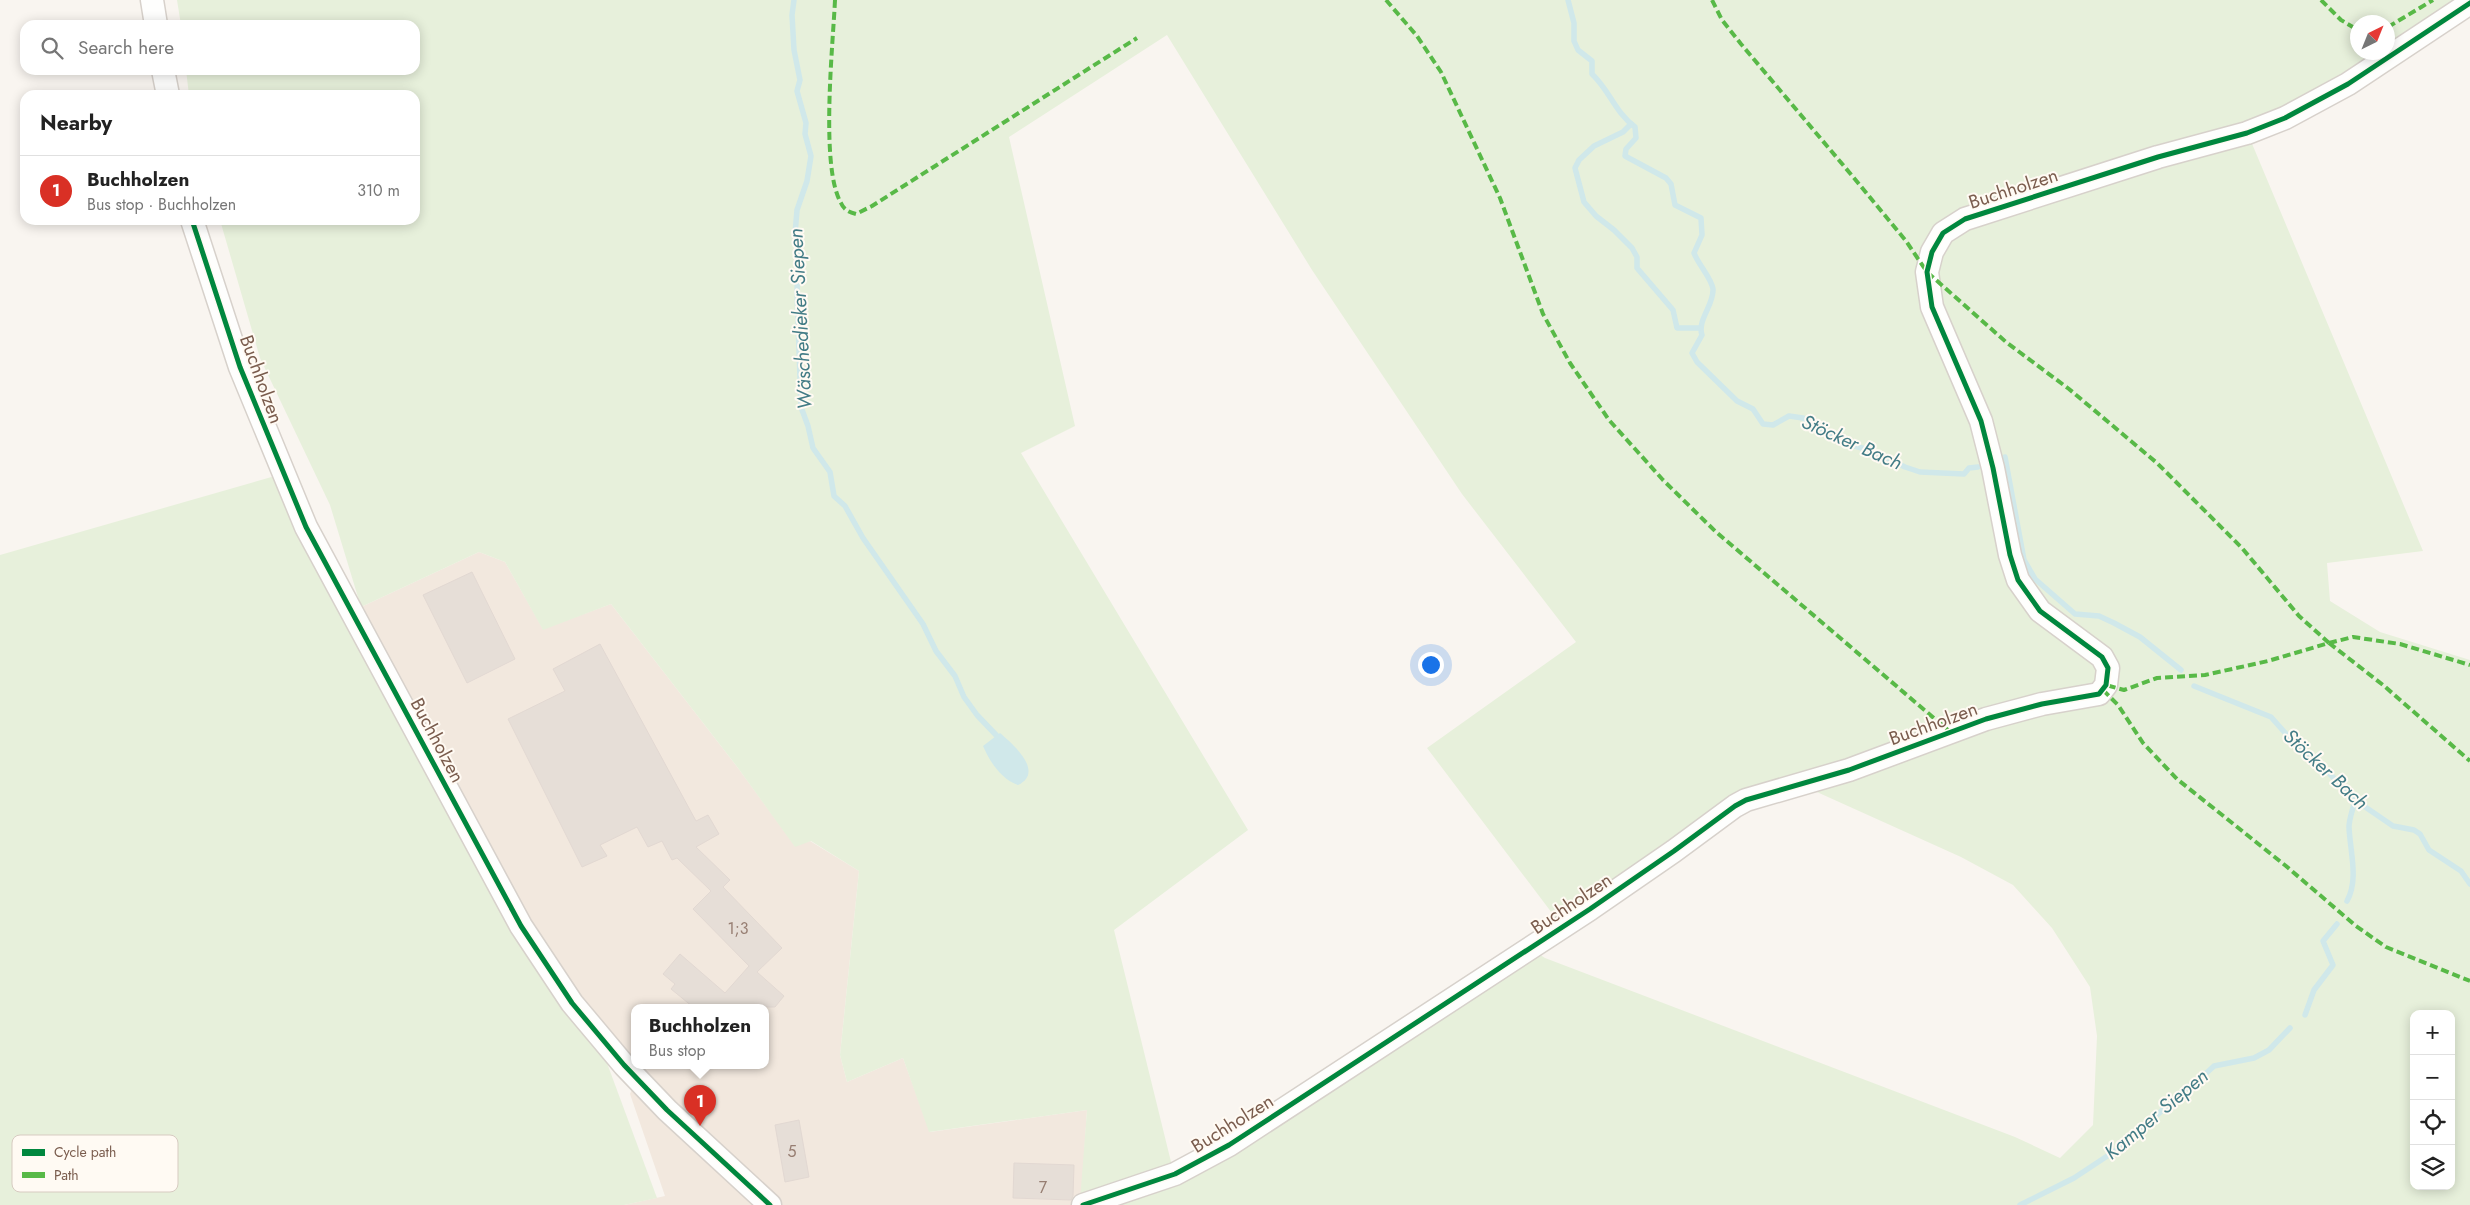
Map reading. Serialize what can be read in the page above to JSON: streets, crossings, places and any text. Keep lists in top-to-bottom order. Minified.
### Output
{"streets":{"street":["Buchholzen"]},"water":["Wäschedieker Siepen","Stöcker Bach","Kamper Siepen"],"house_numbers":["1;3","5","7"],"legend":["Cycle path","Path"],"north":"top right","page":{"search":"Search here","heading":"Nearby","list":[{"mark":"1","name":"Buchholzen","note":"Bus stop · Buchholzen","value":"310 m"}],"popup":["Buchholzen","Bus stop"],"map_buttons":["+","−"],"pins":"1"}}
